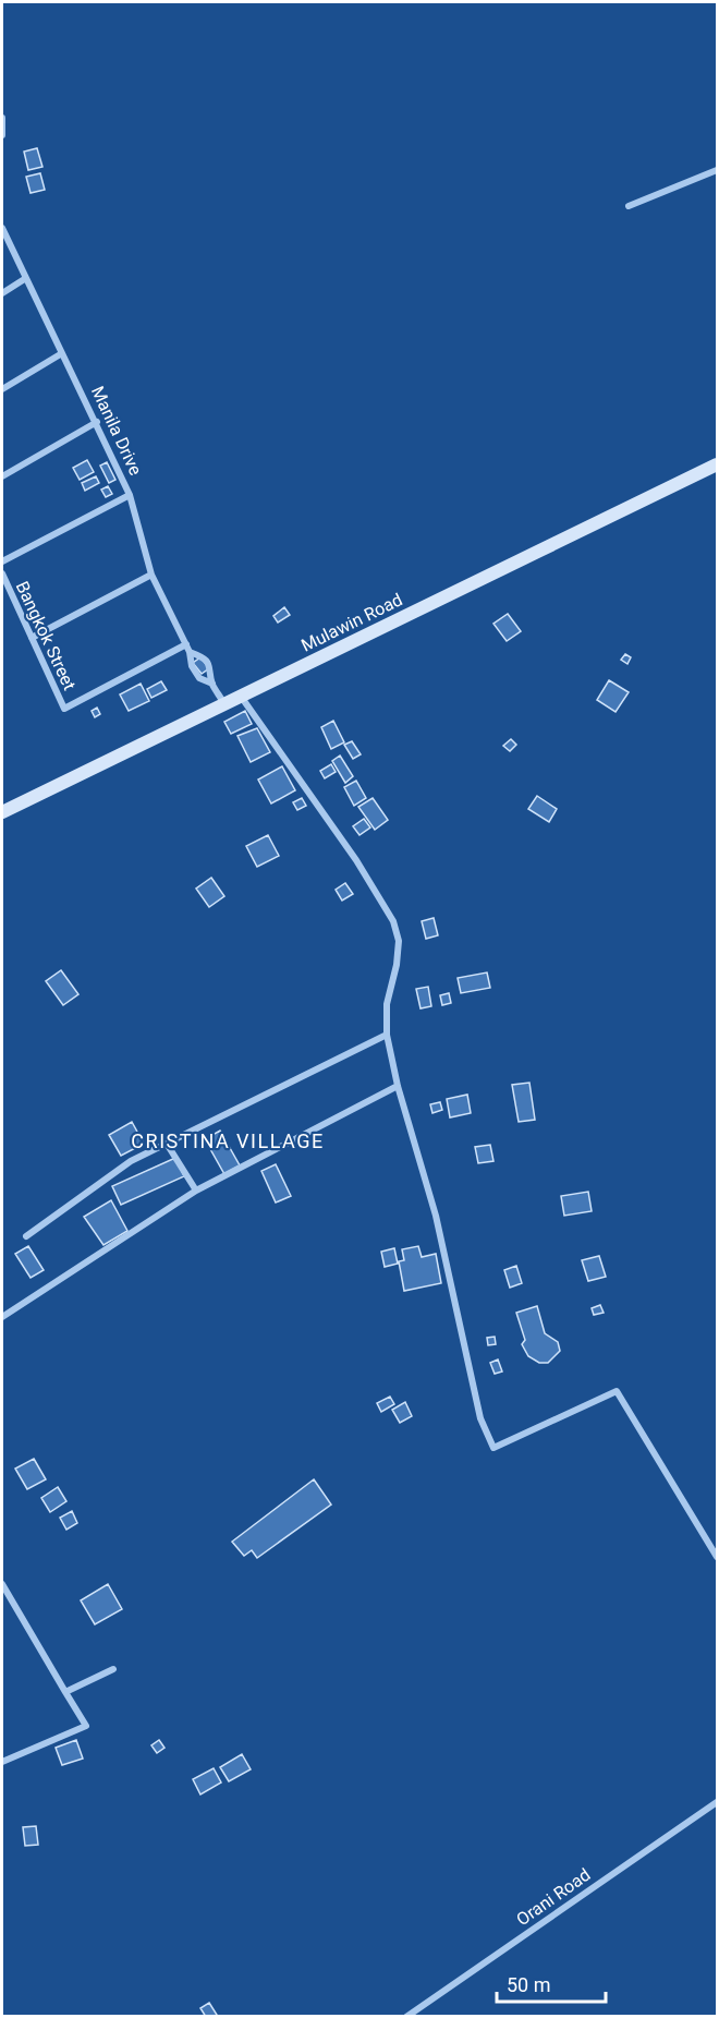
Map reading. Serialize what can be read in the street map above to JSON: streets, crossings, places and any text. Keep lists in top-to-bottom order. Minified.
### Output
{"streets":{"main road":["Mulawin Road"],"street":["Manila Drive","Bangkok Street","Orani Road"]},"crossings":[["Manila Drive","Mulawin Road"],["Manila Drive","Bangkok Street"]],"districts":["CRISTINA VILLAGE"],"scale_bar":"50 m"}
